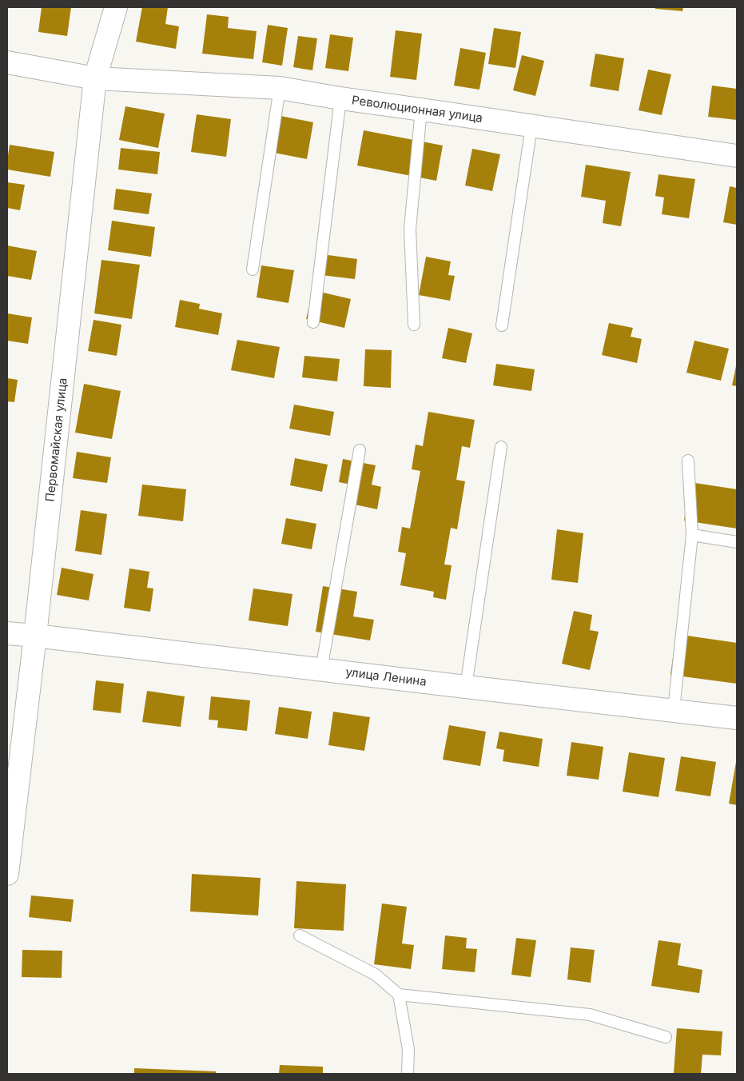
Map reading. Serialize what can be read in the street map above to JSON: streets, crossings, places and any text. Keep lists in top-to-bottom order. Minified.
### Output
{"streets":{"street":["Революционная улица","Первомайская улица","улица Ленина"]},"crossings":[["Революционная улица","Первомайская улица"],["Первомайская улица","улица Ленина"]]}
